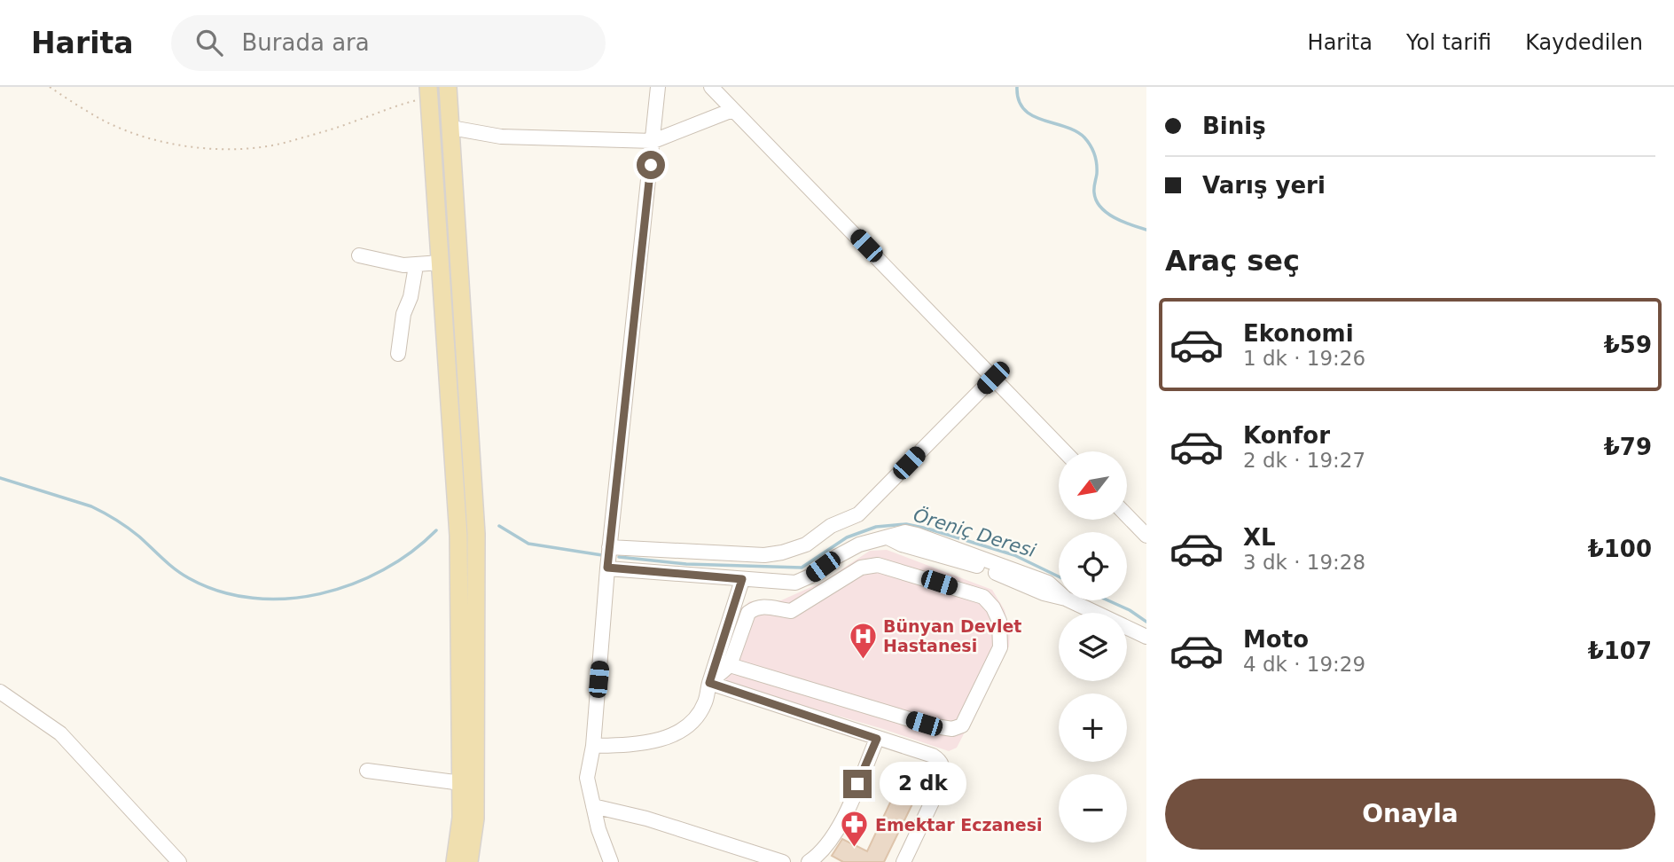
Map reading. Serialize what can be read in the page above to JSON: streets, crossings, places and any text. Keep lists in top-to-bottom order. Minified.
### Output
{"water":["Öreniç Deresi"],"places":{"hospital":["Bünyan Devlet Hastanesi"],"pharmacy":["Emektar Eczanesi"]},"north":"bottom left","page":{"header":"Harita","search":"Burada ara","nav":["Harita","Yol tarifi","Kaydedilen"],"banner":["Biniş","Varış yeri"],"heading":"Araç seç","list":[{"name":"Ekonomi","note":"1 dk · 19:26","value":"₺59"},{"name":"Konfor","note":"2 dk · 19:27","value":"₺79"},{"name":"XL","note":"3 dk · 19:28","value":"₺100"},{"name":"Moto","note":"4 dk · 19:29","value":"₺107"}],"map_buttons":["+","−"],"bubble":"2 dk","buttons":"Onayla"}}
